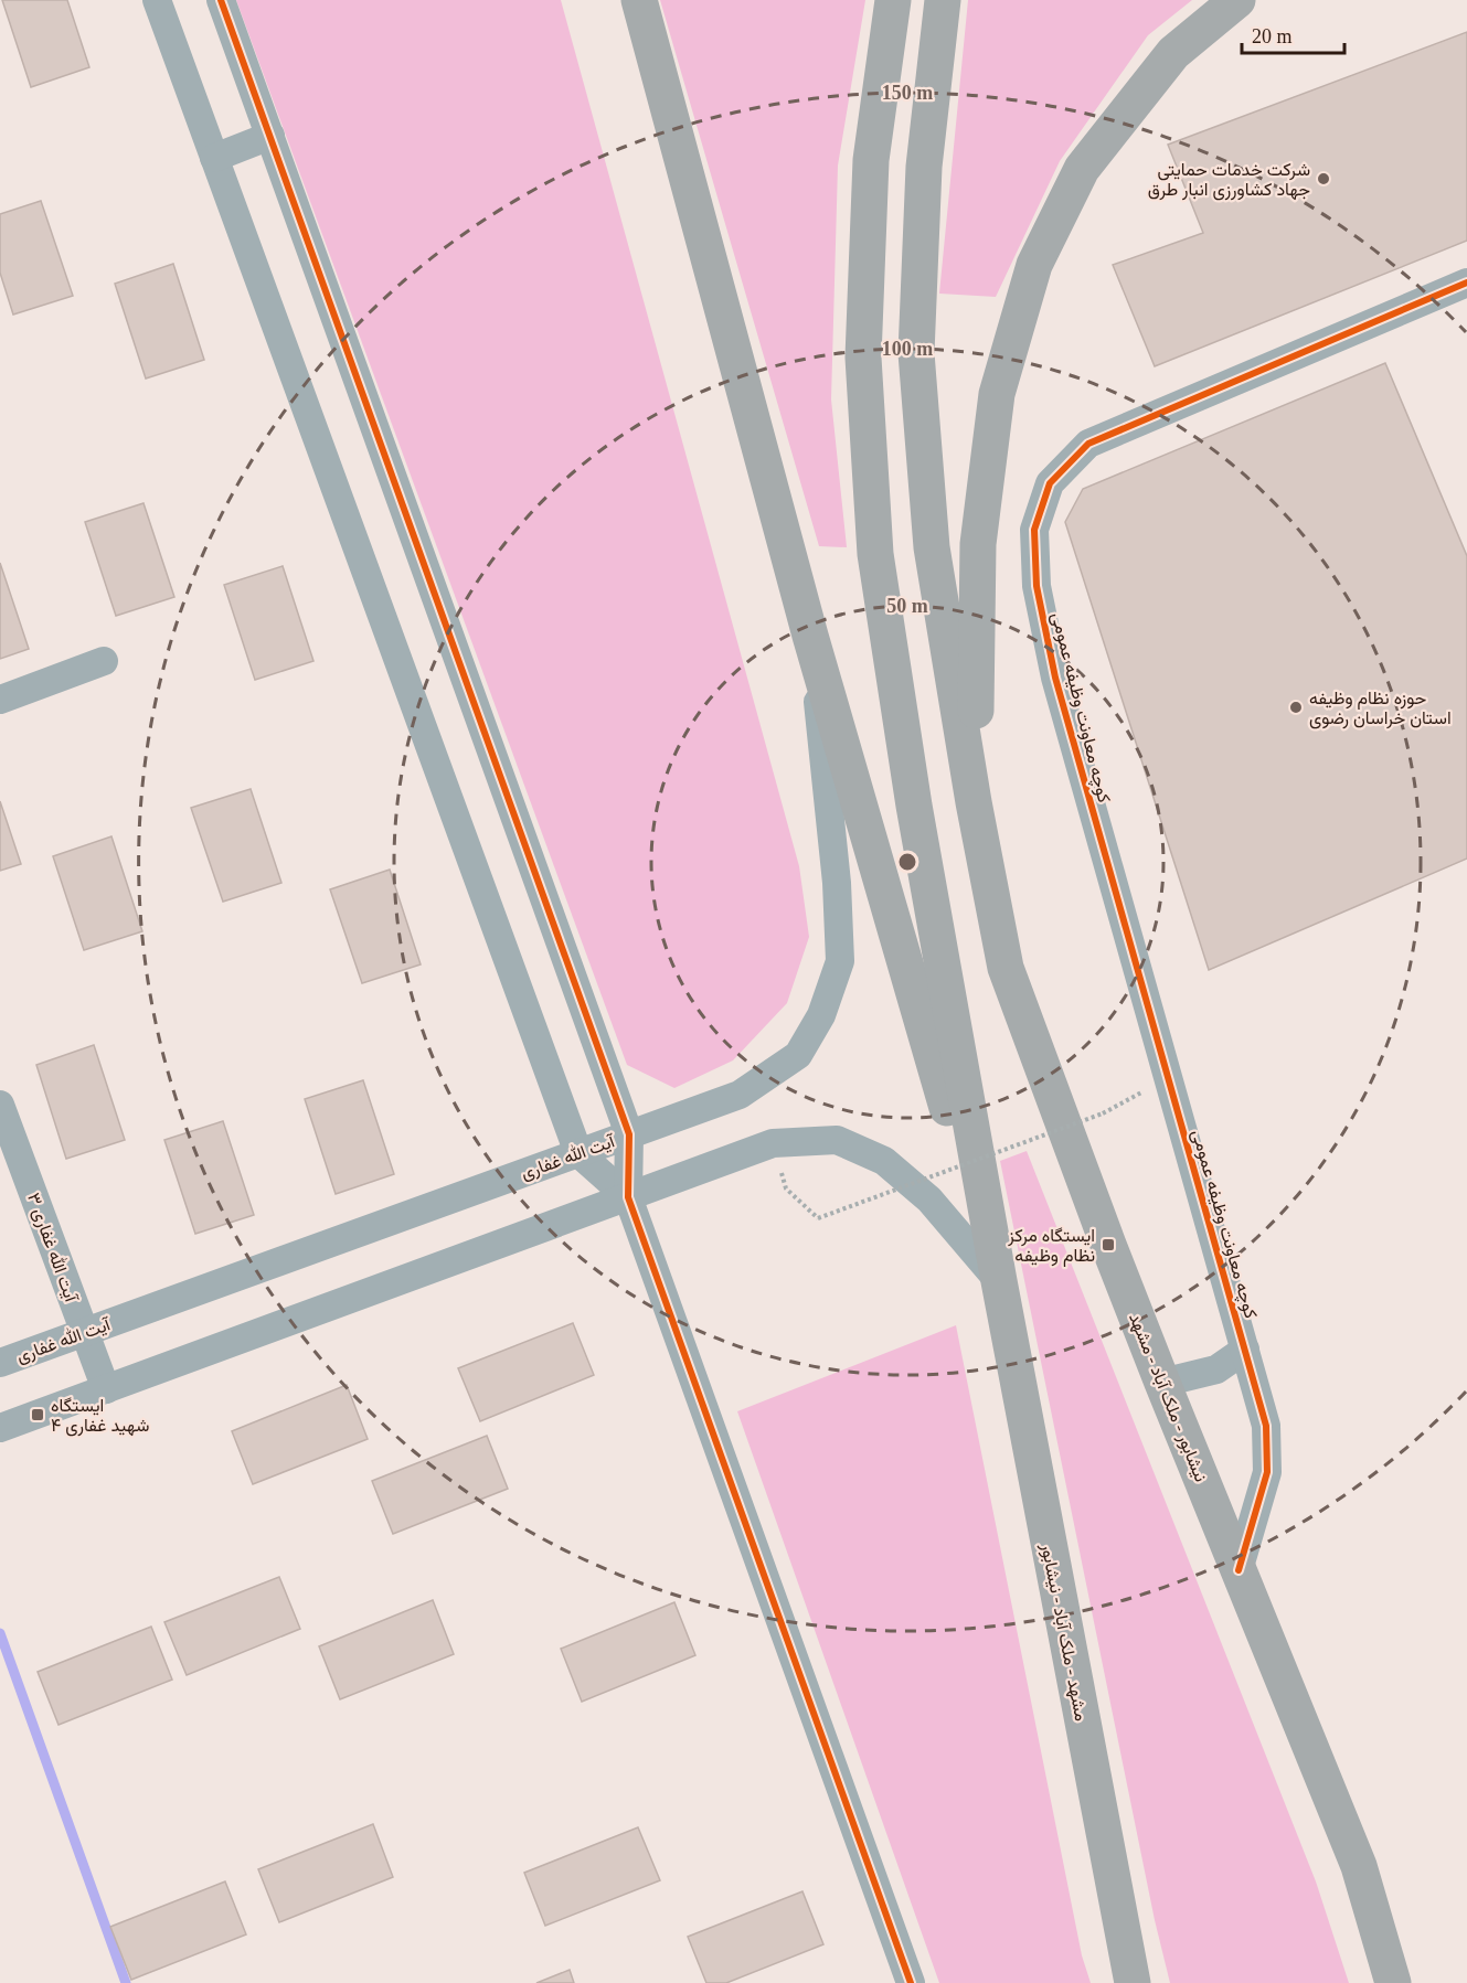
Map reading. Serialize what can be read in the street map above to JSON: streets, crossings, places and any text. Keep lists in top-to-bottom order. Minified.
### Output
{"streets":{"highway":["نیشابور - ملک آباد - مشهد","مشهد - ملک آباد - نیشابور"],"street":["کوچه معاونت وظیفه عمومی","آیت الله غفاری","آیت الله غفاری ۳"]},"crossings":[["کوچه معاونت وظیفه عمومی","نیشابور - ملک آباد - مشهد"],["آیت الله غفاری","آیت الله غفاری ۳"]],"places":{"other":["شرکت خدمات حمایتی جهاد کشاورزی انبار طرق","حوزه نظام وظیفه استان خراسان رضوی"],"transit":["ایستگاه مرکز نظام وظیفه","ایستگاه شهید غفاری ۴"]},"scale_bar":"20 m","rings":["150 m","100 m","50 m"]}
